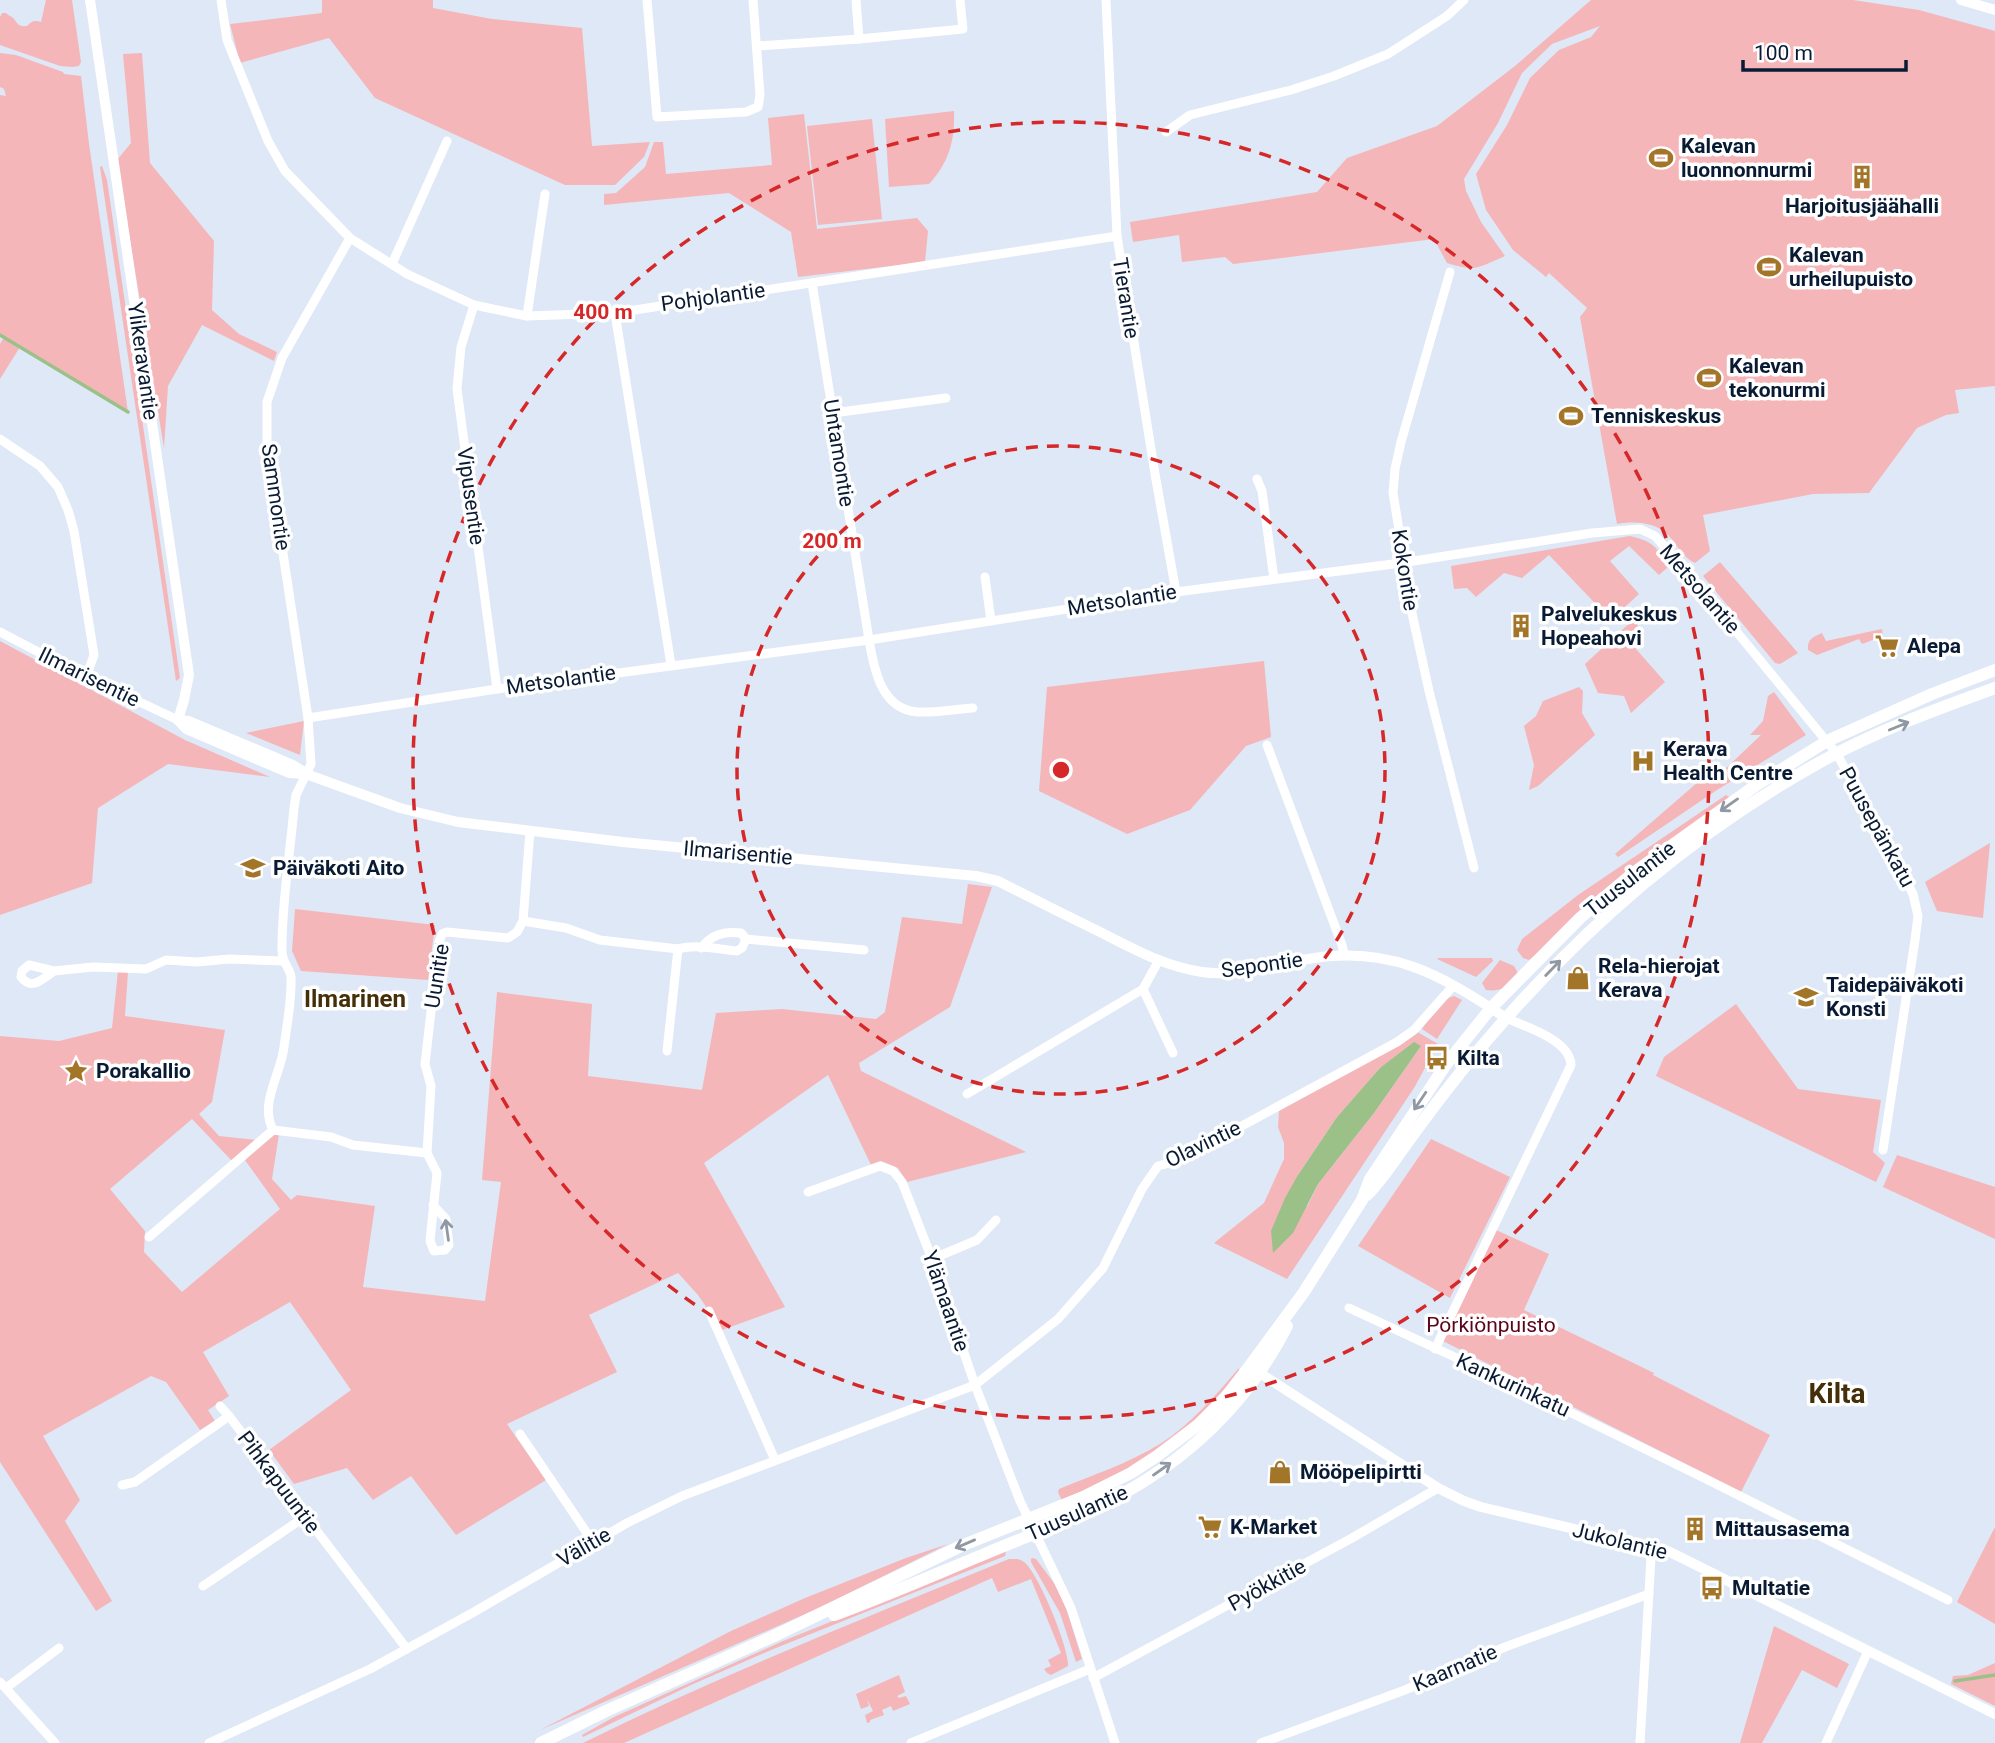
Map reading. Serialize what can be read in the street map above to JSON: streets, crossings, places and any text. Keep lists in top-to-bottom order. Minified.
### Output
{"streets":{"main road":["Tuusulantie"],"street":["Pohjolantie","Tierantie","Ylikeravantie","Untamontie","Vipusentie","Sammontie","Kokontie","Metsolantie","Ilmarisentie","Puusepänkatu","Sepontie","Uunitie","Olavintie","Ylämaantie","Kankurinkatu","Pihkapuuntie","Jukolantie","Välitie","Pyökkitie","Kaarnatie"]},"crossings":[["Pohjolantie","Tierantie"],["Pohjolantie","Untamontie"],["Pohjolantie","Vipusentie"],["Pohjolantie","Sammontie"],["Tierantie","Metsolantie"],["Ylikeravantie","Ilmarisentie"],["Untamontie","Metsolantie"],["Vipusentie","Metsolantie"],["Sammontie","Metsolantie"],["Sammontie","Ilmarisentie"],["Kokontie","Metsolantie"],["Metsolantie","Puusepänkatu"],["Metsolantie","Tuusulantie"],["Ilmarisentie","Sepontie"],["Puusepänkatu","Tuusulantie"],["Tuusulantie","Sepontie"],["Tuusulantie","Ylämaantie"],["Tuusulantie","Kankurinkatu"],["Tuusulantie","Jukolantie"],["Sepontie","Olavintie"],["Sepontie","Kankurinkatu"],["Olavintie","Ylämaantie"],["Olavintie","Välitie"],["Ylämaantie","Välitie"],["Ylämaantie","Pyökkitie"],["Pihkapuuntie","Välitie"],["Jukolantie","Pyökkitie"]],"districts":["Ilmarinen","Kilta"],"parks":["Pörkiönpuisto"],"places":{"sports":["Kalevan luonnonnurmi","Kalevan urheilupuisto","Kalevan tekonurmi","Tenniskeskus"],"building":["Harjoitusjäähalli","Palvelukeskus Hopeahovi","Mittausasema"],"supermarket":["Alepa","K-Market"],"hospital":["Kerava Health Centre"],"school or university":["Päiväkoti Aito","Taidepäiväkoti Konsti"],"shop":["Rela-hierojat Kerava","Mööpelipirtti"],"bus stop":["Kilta","Multatie"],"place":["Porakallio"]},"scale_bar":"100 m","rings":["400 m","200 m"]}
